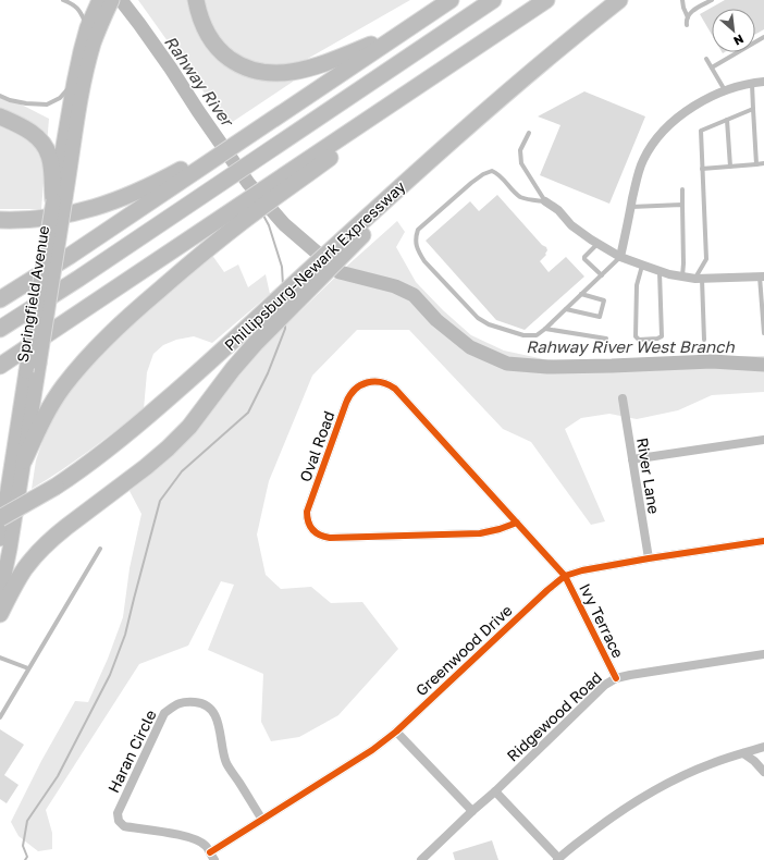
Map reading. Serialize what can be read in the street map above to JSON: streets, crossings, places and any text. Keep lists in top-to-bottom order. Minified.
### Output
{"streets":{"highway":["Phillipsburg-Newark Expressway"],"main road":["Springfield Avenue"],"street":["Oval Road","River Lane","Ivy Terrace","Greenwood Drive","Ridgewood Road","Haran Circle"]},"crossings":[["Oval Road","Ivy Terrace"],["Oval Road","Greenwood Drive"],["River Lane","Greenwood Drive"],["Ivy Terrace","Greenwood Drive"],["Ivy Terrace","Ridgewood Road"],["Greenwood Drive","Haran Circle"]],"water":["Rahway River","Rahway River West Branch"],"north":"bottom right"}
